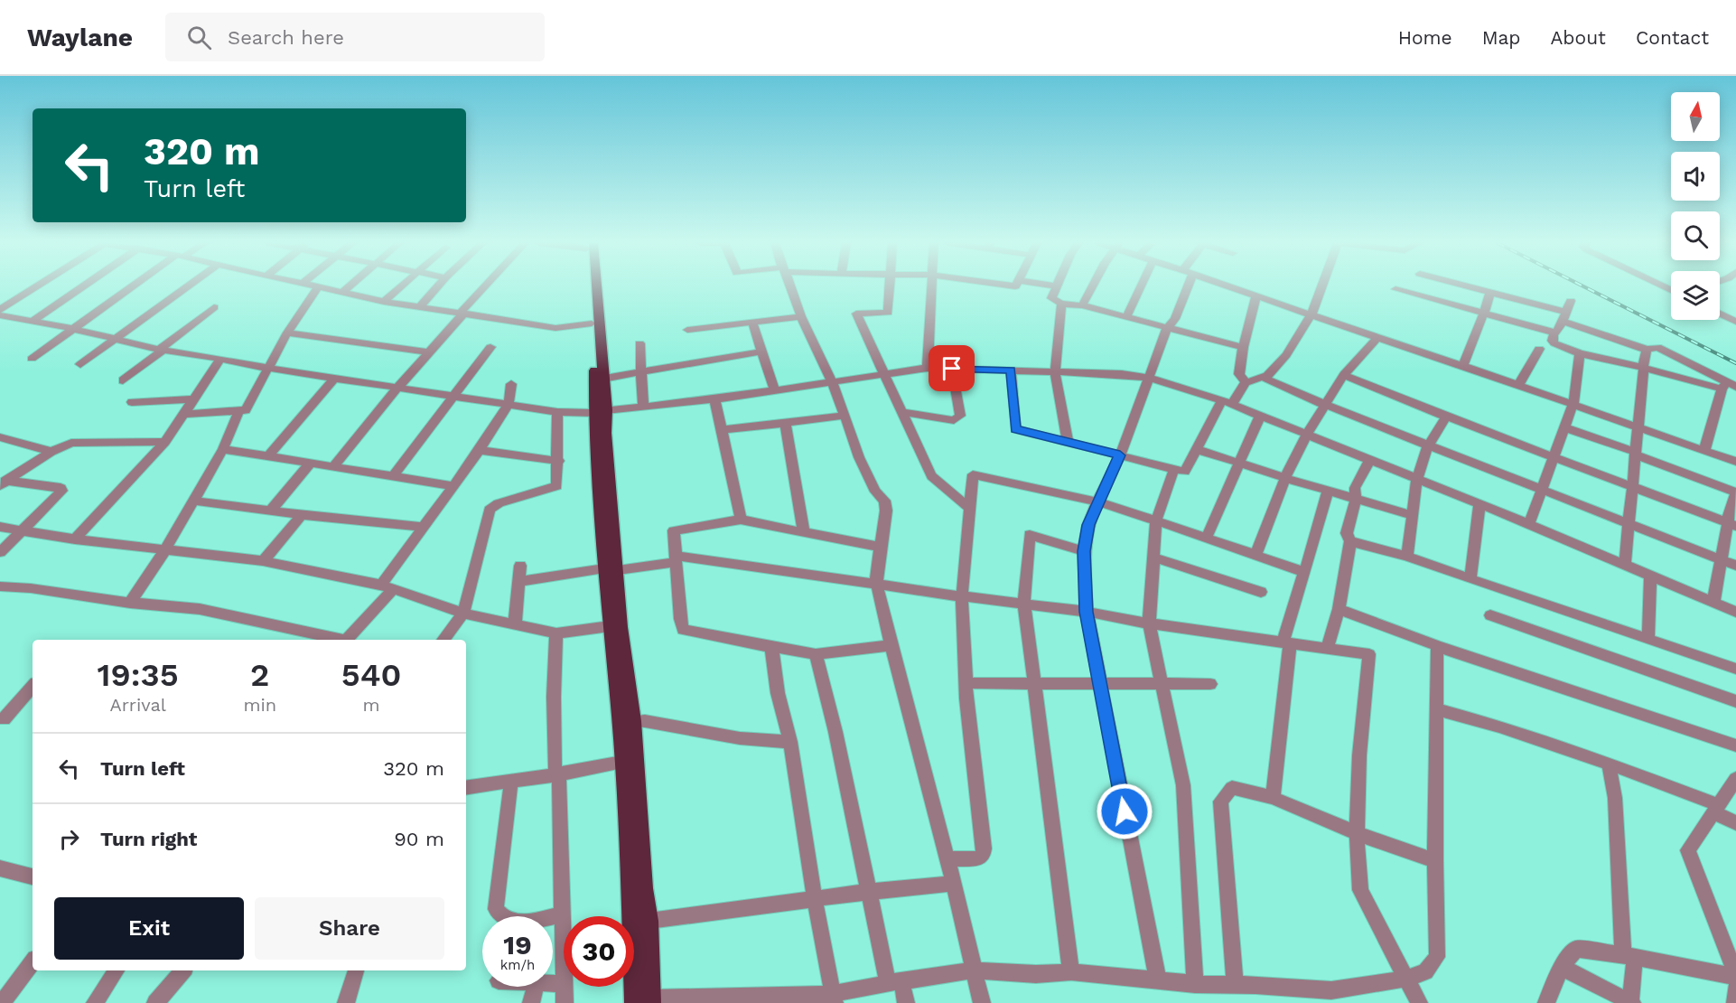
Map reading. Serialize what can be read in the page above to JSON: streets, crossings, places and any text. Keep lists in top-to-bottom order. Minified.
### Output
{"north":"top","page":{"header":"Waylane","search":"Search here","nav":["Home","Map","About","Contact"],"turn":["320 m","Turn left"],"eta":["19:35","Arrival","2","min","540","m"],"list":[{"name":"Turn left","value":"320 m"},{"name":"Turn right","value":"90 m"}],"buttons":["Exit","Share"],"speed":"19 km/h","limit":"30"}}
